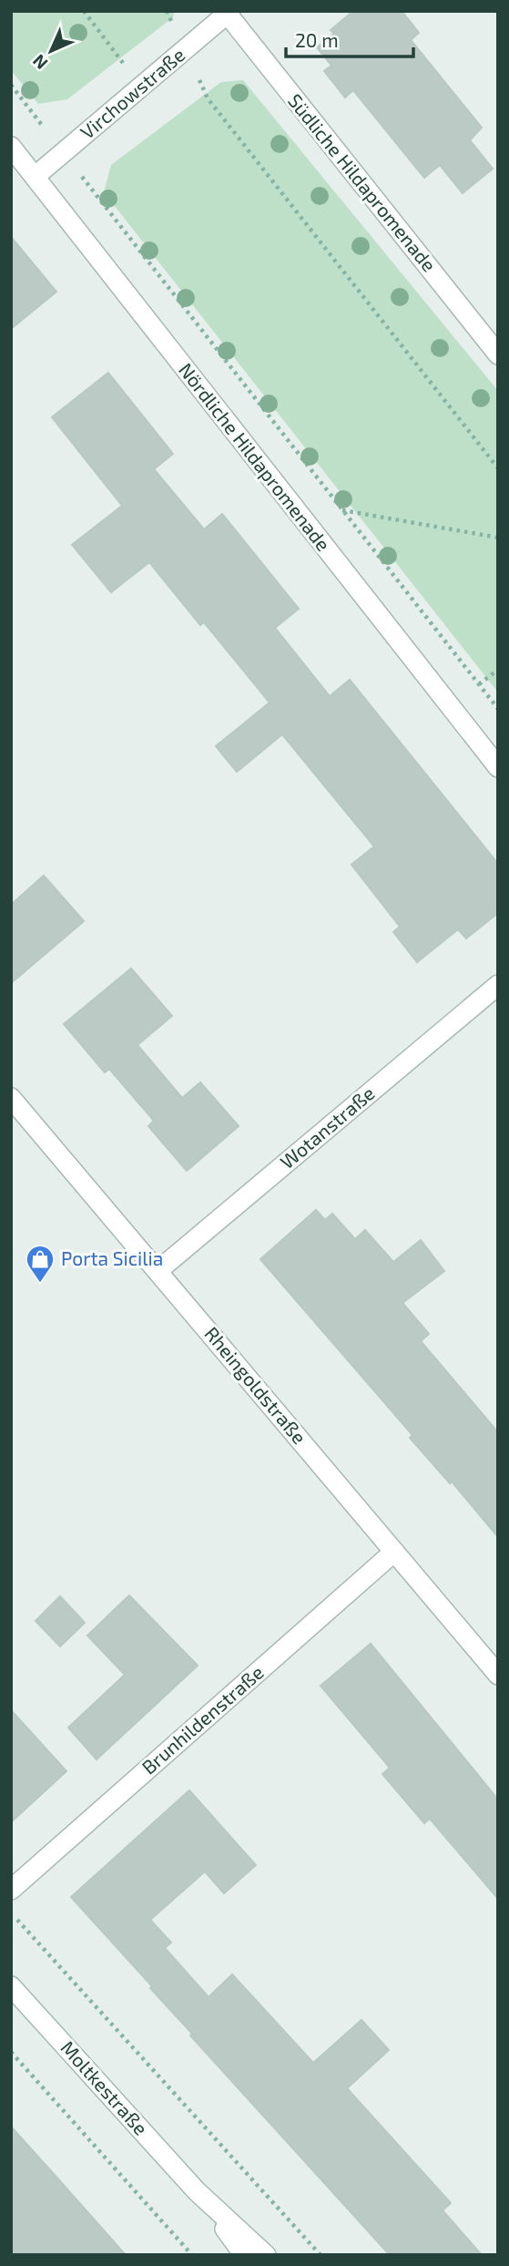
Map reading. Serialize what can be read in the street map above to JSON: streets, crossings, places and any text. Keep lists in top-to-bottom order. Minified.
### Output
{"streets":{"street":["Virchowstraße","Südliche Hildapromenade","Nördliche Hildapromenade","Wotanstraße","Rheingoldstraße","Brunhildenstraße","Moltkestraße"]},"crossings":[["Virchowstraße","Südliche Hildapromenade"],["Virchowstraße","Nördliche Hildapromenade"],["Wotanstraße","Rheingoldstraße"],["Rheingoldstraße","Brunhildenstraße"]],"places":{"shop":["Porta Sicilia"]},"scale_bar":"20 m","north":"bottom left"}
